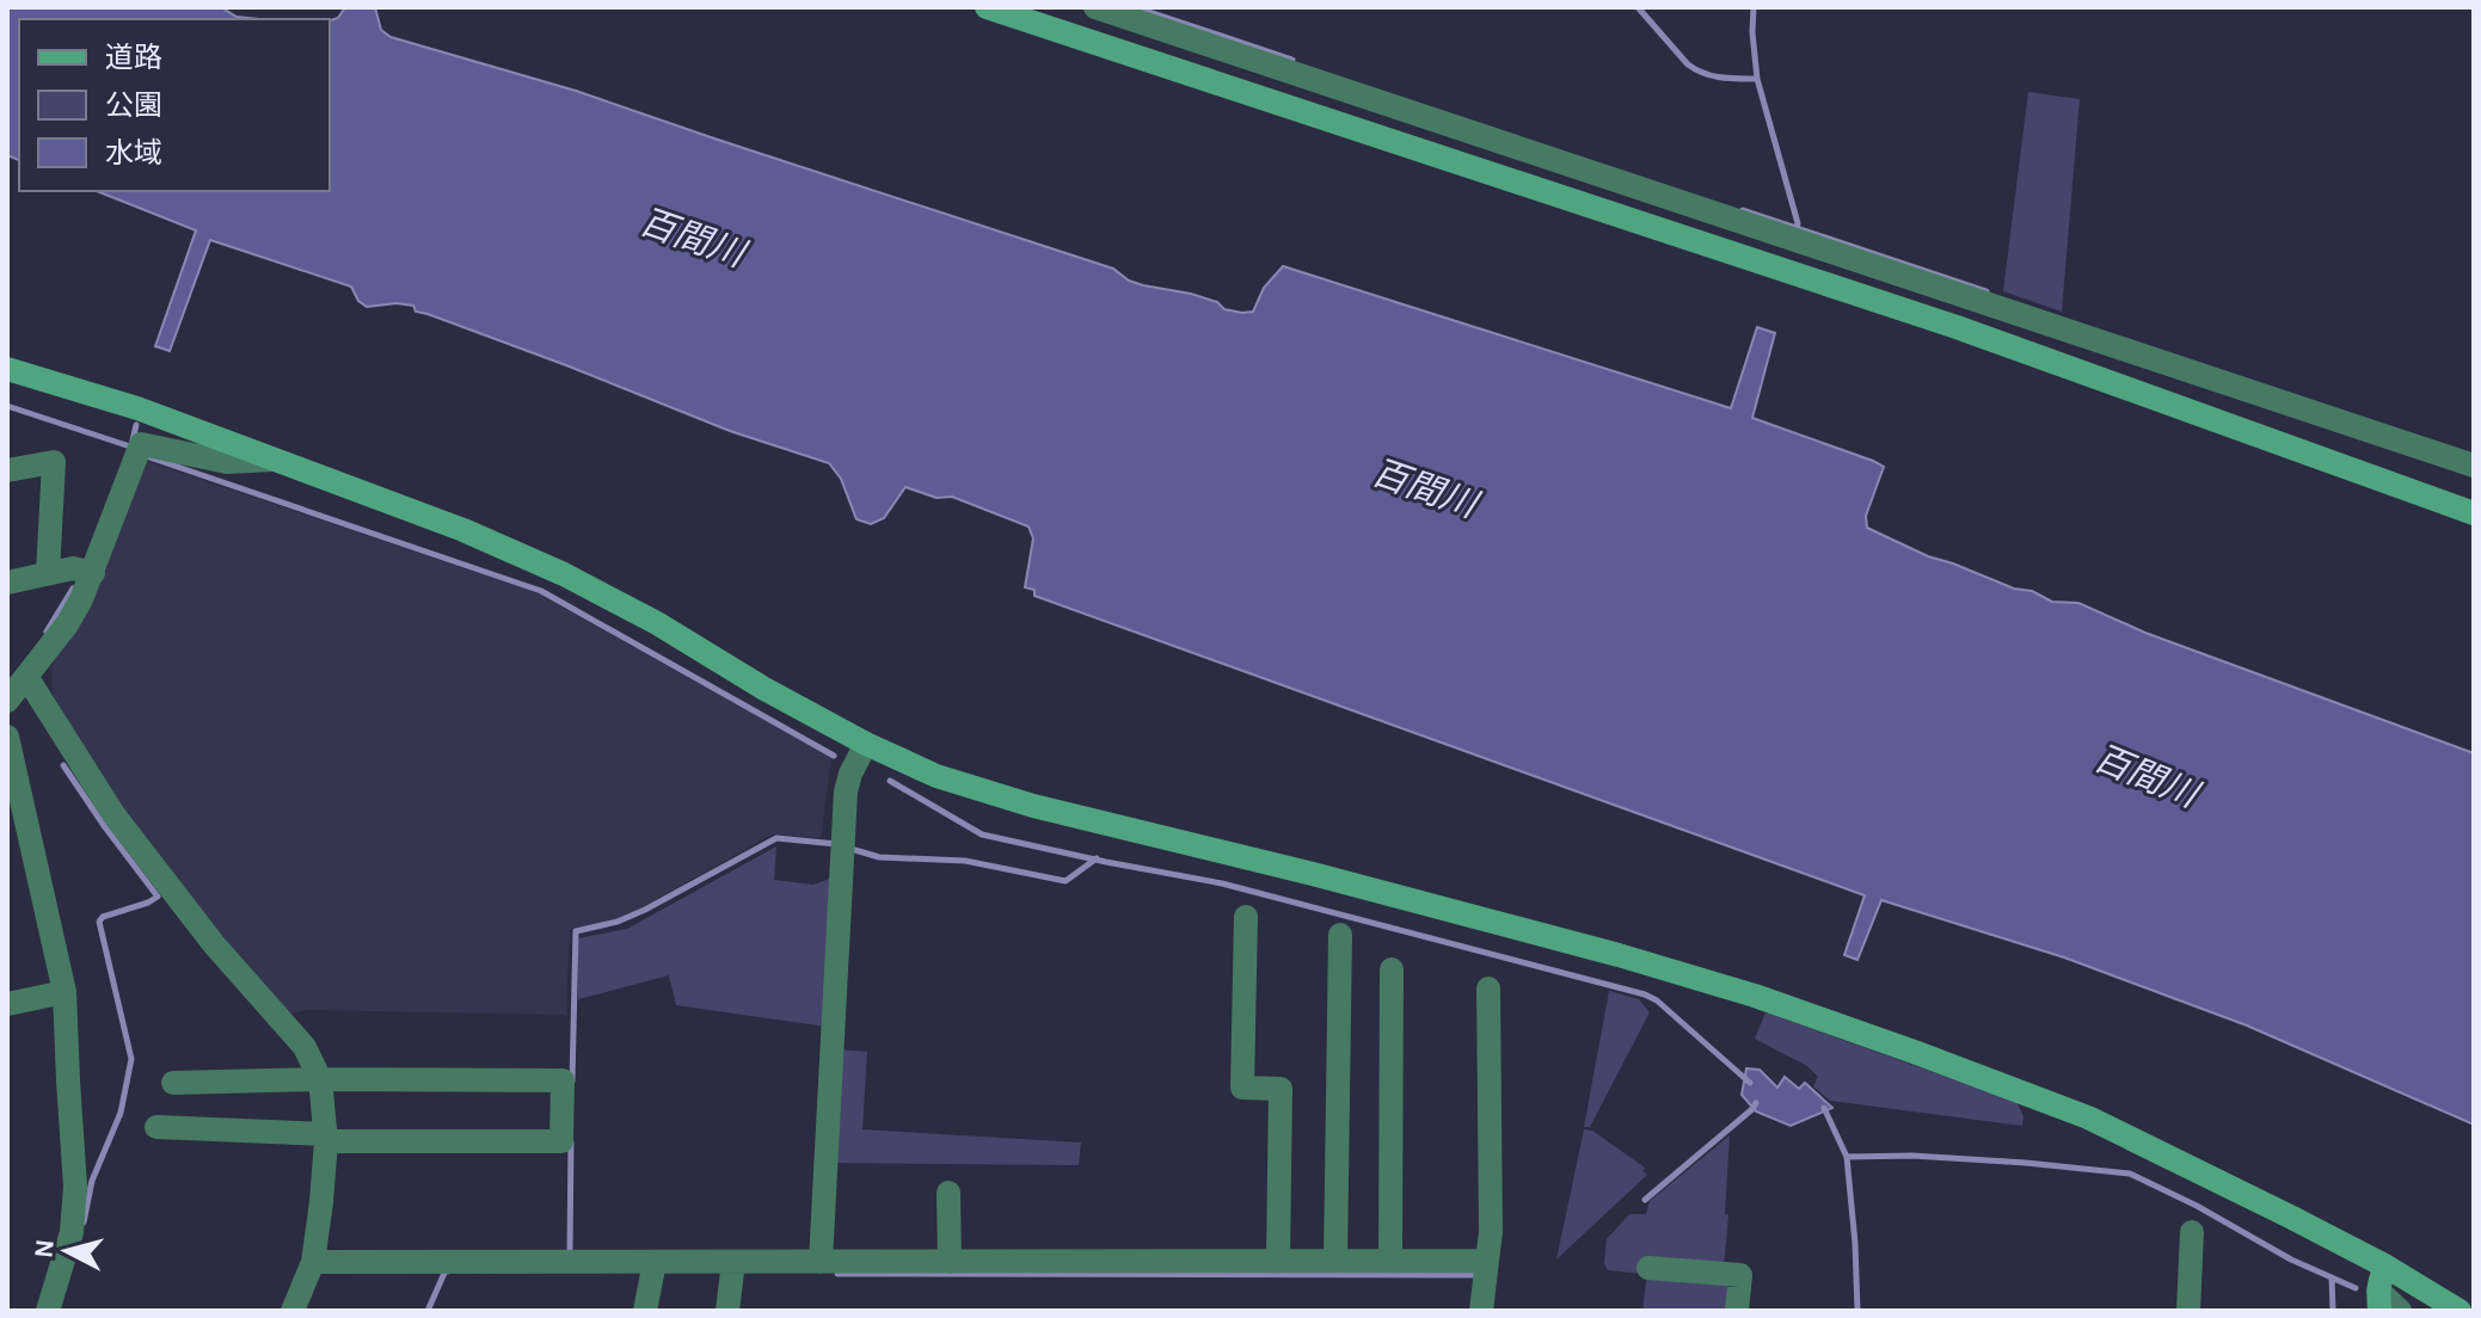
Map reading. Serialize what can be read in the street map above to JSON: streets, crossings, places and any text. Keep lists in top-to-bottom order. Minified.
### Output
{"water":["百間川"],"legend":["道路","公園","水域"],"north":"left"}
